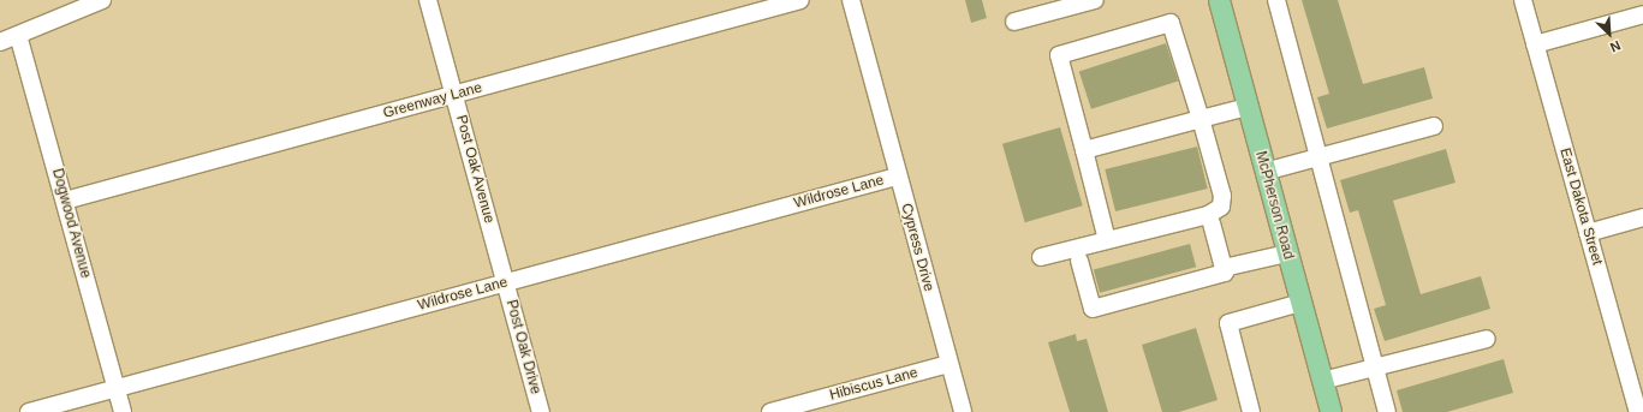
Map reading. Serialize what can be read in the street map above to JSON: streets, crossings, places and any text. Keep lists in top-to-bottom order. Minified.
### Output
{"streets":{"main road":["McPherson Road"],"street":["Greenway Lane","Post Oak Avenue","Wildrose Lane","East Dakota Street","Dogwood Avenue","Cypress Drive","Post Oak Drive","Hibiscus Lane"]},"crossings":[["Greenway Lane","Post Oak Avenue"],["Greenway Lane","Dogwood Avenue"],["Post Oak Avenue","Wildrose Lane"],["Post Oak Avenue","Post Oak Drive"],["Wildrose Lane","Dogwood Avenue"],["Wildrose Lane","Cypress Drive"],["Wildrose Lane","Post Oak Drive"],["Cypress Drive","Hibiscus Lane"]],"north":"bottom right"}
